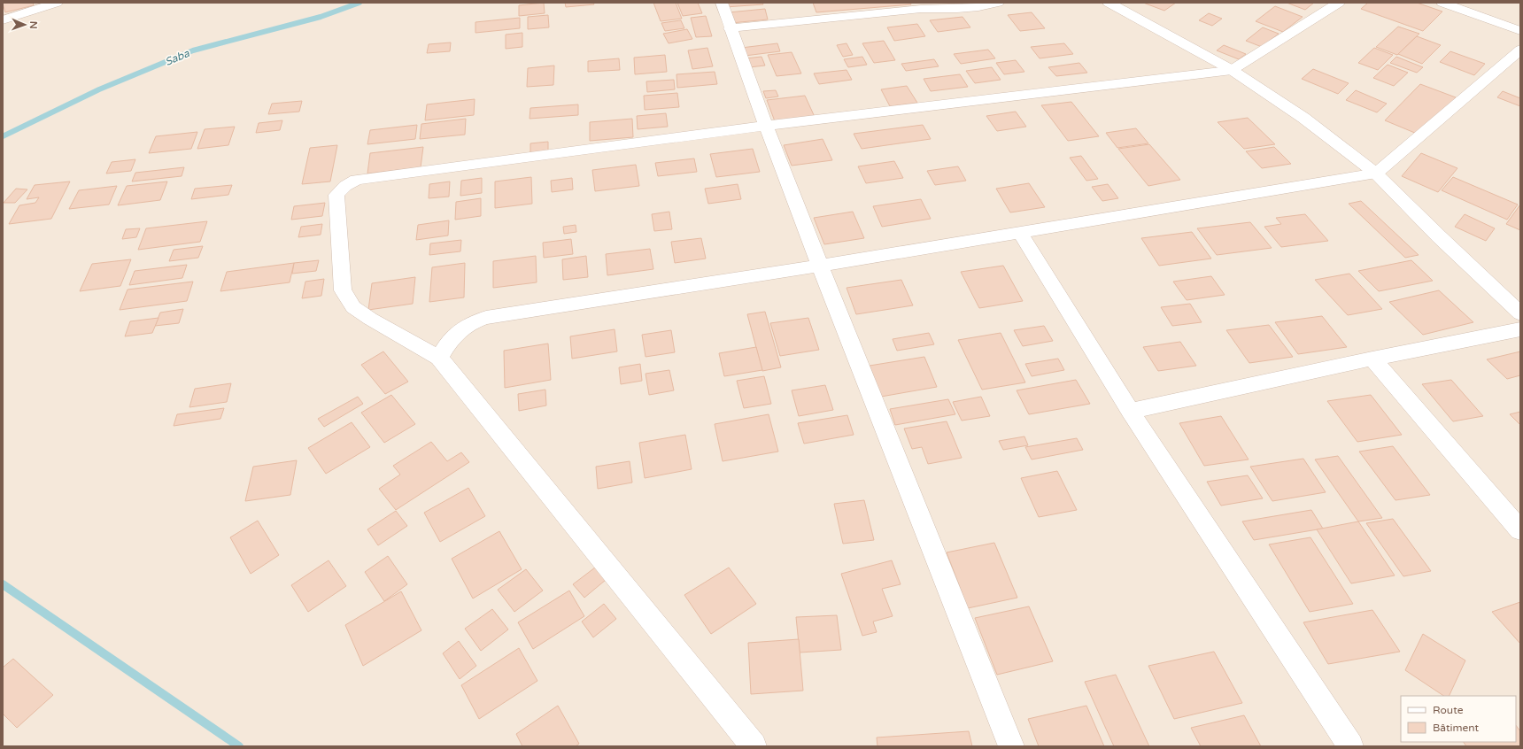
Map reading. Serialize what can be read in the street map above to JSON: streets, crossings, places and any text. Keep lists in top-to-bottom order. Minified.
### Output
{"water":["Saba"],"legend":["Route","Bâtiment"],"north":"right"}
